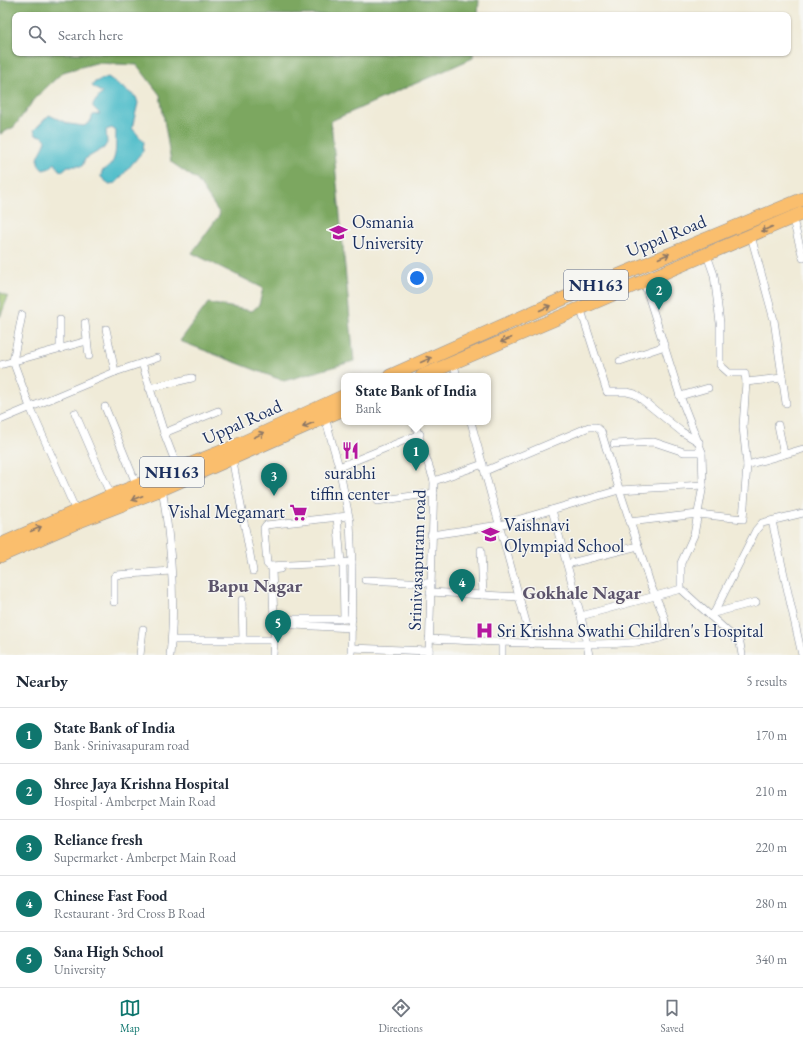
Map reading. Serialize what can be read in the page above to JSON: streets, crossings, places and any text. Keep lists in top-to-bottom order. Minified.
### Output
{"streets":{"highway":["Uppal Road","NH163"],"street":["Srinivasapuram road"]},"crossings":[["Uppal Road","NH163"]],"districts":["Bapu Nagar","Gokhale Nagar"],"places":{"school or university":["Osmania University","Vaishnavi Olympiad School"],"restaurant":["surabhi tiffin center"],"supermarket":["Vishal Megamart"],"hospital":["Sri Krishna Swathi Children's Hospital"]},"page":{"search":"Search here","pins":["2","1","3","4","5"],"popup":["State Bank of India","Bank"],"heading":["Nearby","5 results"],"list":[{"mark":"1","name":"State Bank of India","note":"Bank · Srinivasapuram road","value":"170 m"},{"mark":"2","name":"Shree Jaya Krishna Hospital","note":"Hospital · Amberpet Main Road","value":"210 m"},{"mark":"3","name":"Reliance fresh","note":"Supermarket · Amberpet Main Road","value":"220 m"},{"mark":"4","name":"Chinese Fast Food","note":"Restaurant · 3rd Cross B Road","value":"280 m"},{"mark":"5","name":"Sana High School","note":"University","value":"340 m"}],"nav":["Map","Directions","Saved"]}}
